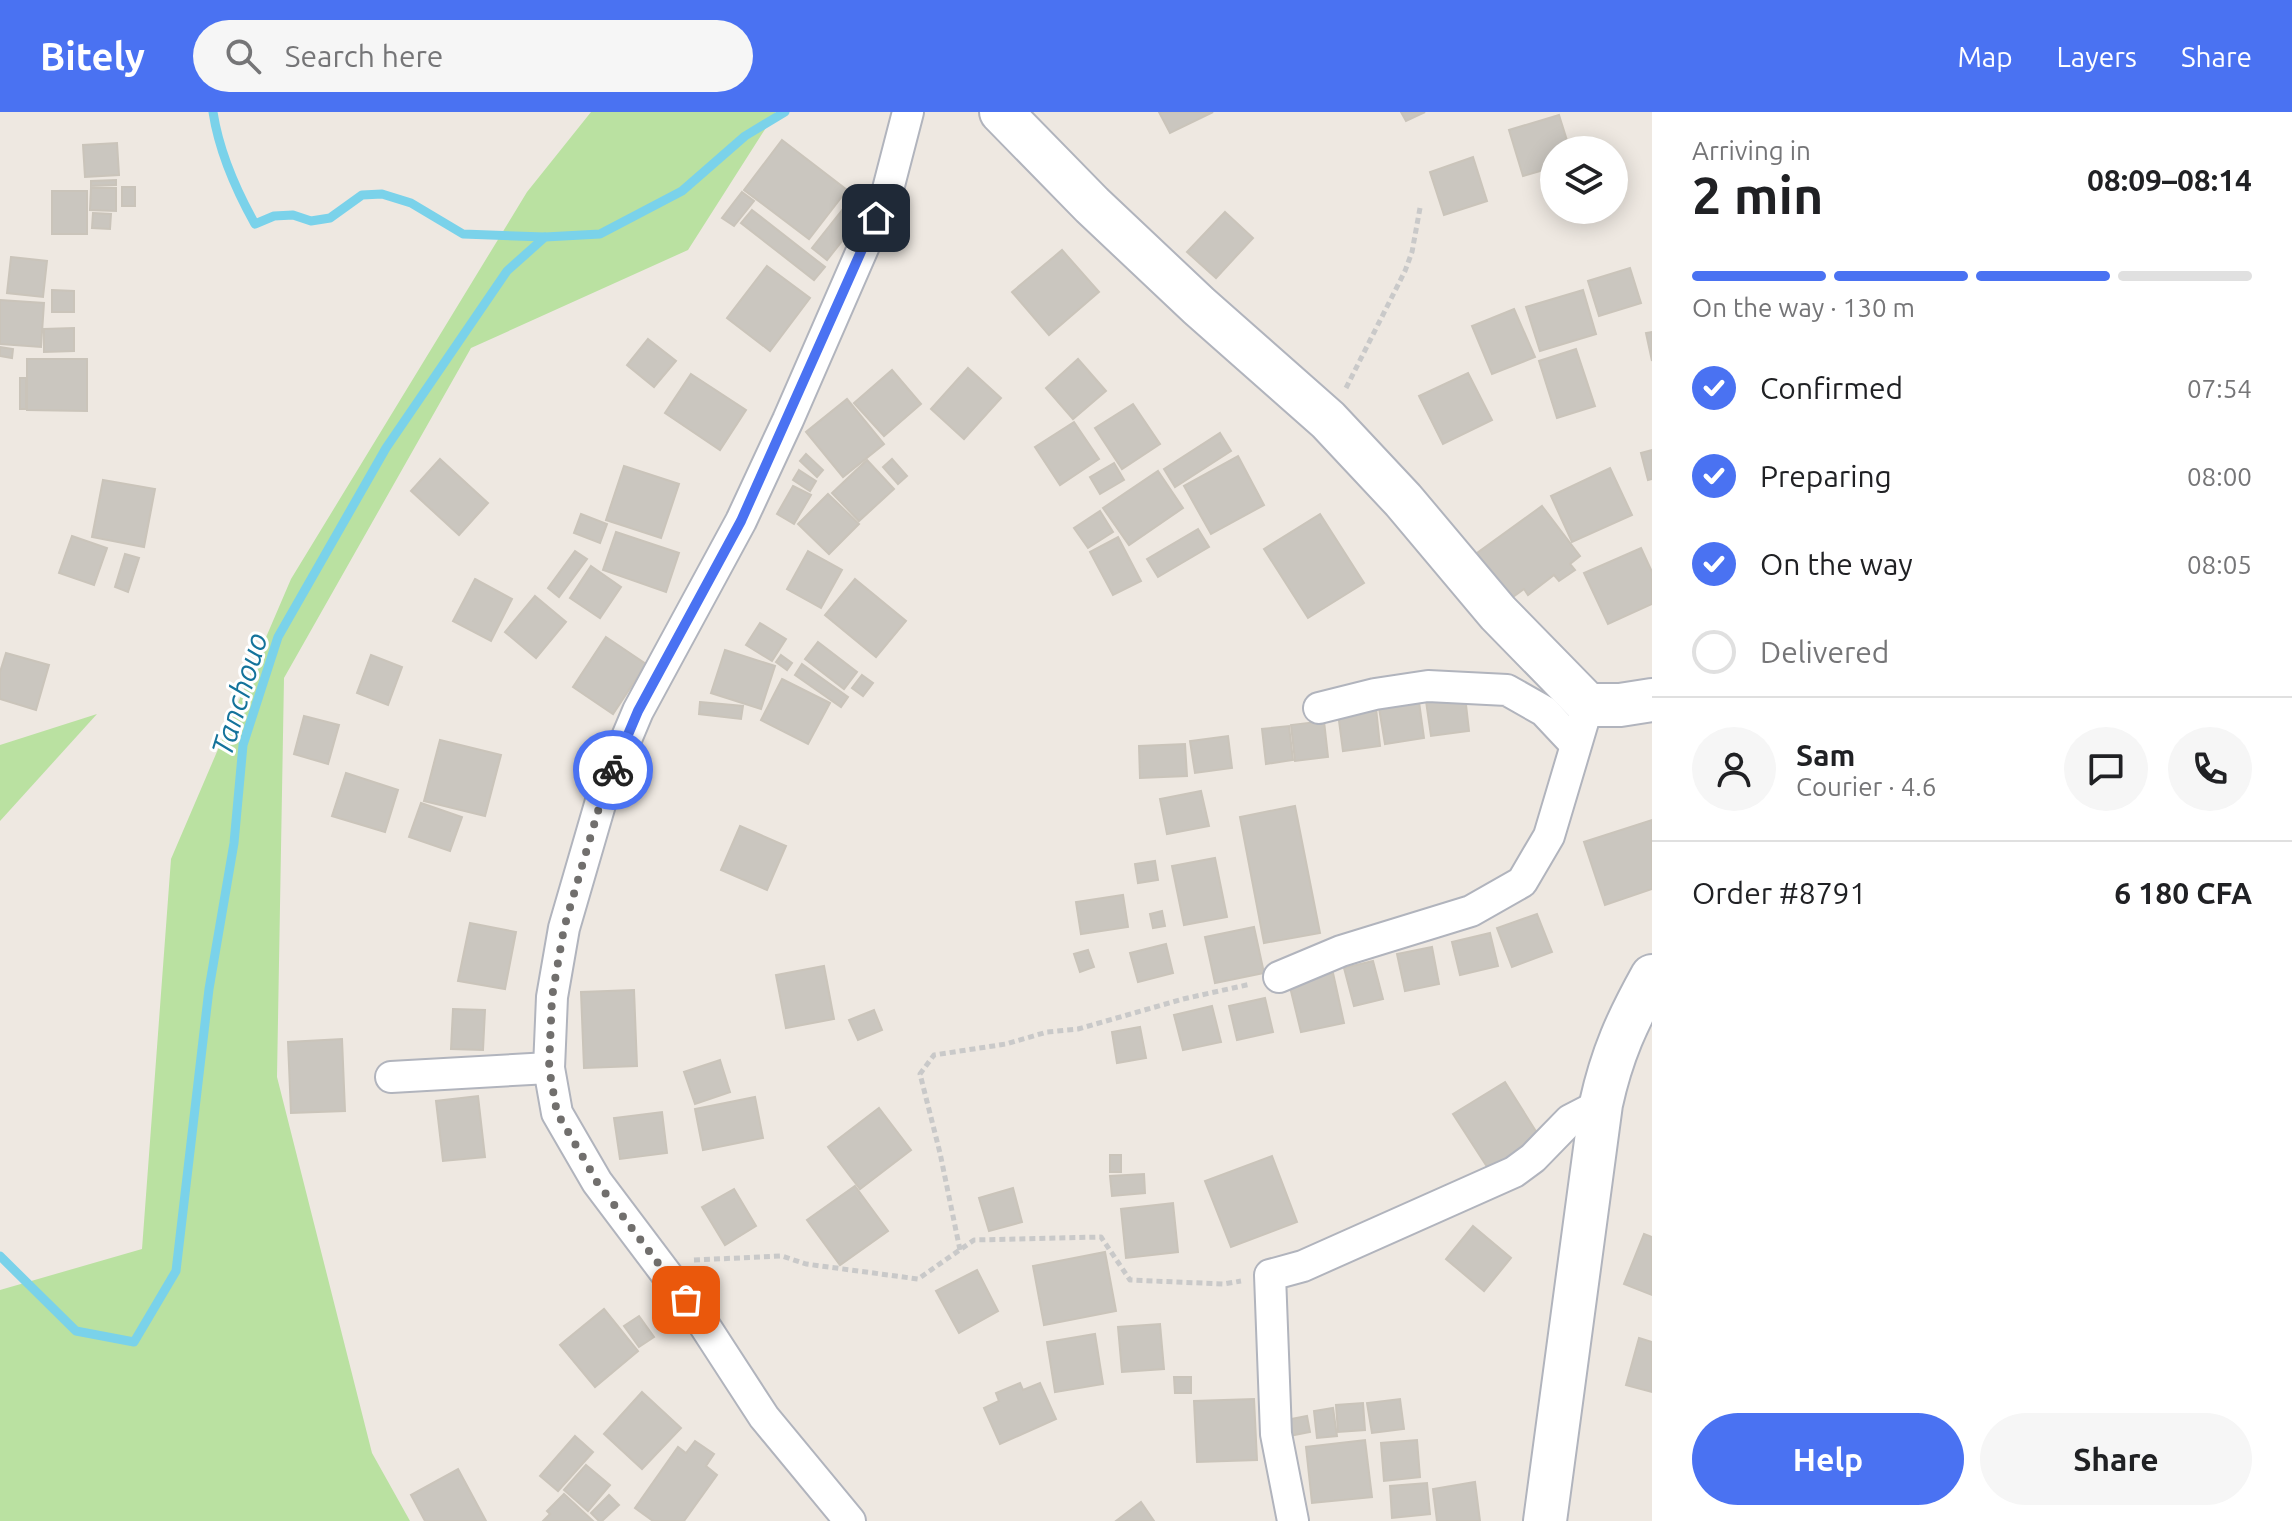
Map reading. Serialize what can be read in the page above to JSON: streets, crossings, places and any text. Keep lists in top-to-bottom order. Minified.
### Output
{"water":["Tanchouo"],"page":{"header":"Bitely","search":"Search here","nav":["Map","Layers","Share"],"heading":["2 min","Arriving in","08:09–08:14"],"panel":["Sam","Courier · 4.6","Order #8791","6 180 CFA"],"bar":"On the way · 130 m","list":[["Confirmed","07:54"],["Preparing","08:00"],["On the way","08:05"],"Delivered"],"buttons":["Help","Share"]}}
